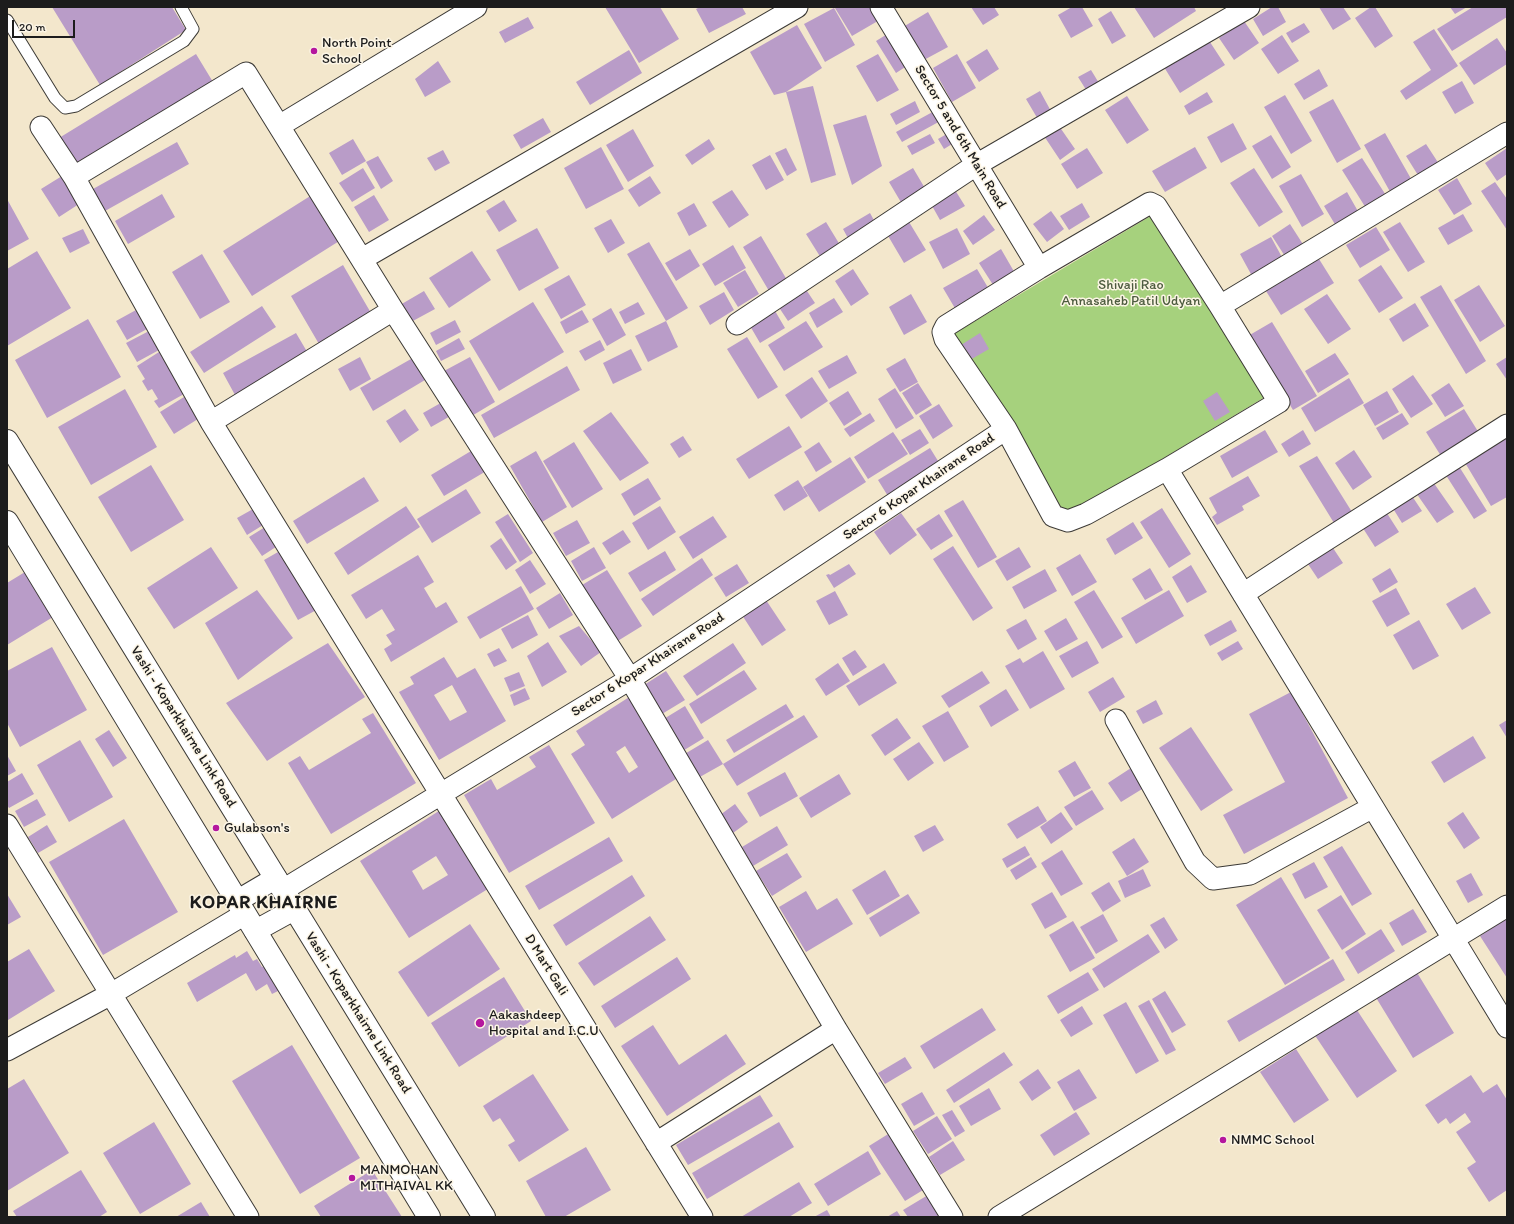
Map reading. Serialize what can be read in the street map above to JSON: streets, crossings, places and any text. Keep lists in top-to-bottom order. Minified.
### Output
{"streets":{"main road":["Vashi - Koparkhairne Link Road"],"street":["Sector 5 and 6th Main Road","Sector 6 Kopar Khairane Road","D Mart Gali"]},"crossings":[["Sector 6 Kopar Khairane Road","Vashi - Koparkhairne Link Road"],["Sector 6 Kopar Khairane Road","D Mart Gali"]],"districts":["KOPAR KHAIRNE"],"parks":["Shivaji Rao Annasaheb Patil Udyan"],"places":["North Point School","Gulabson's","Aakashdeep Hospital and I.C.U","NMMC School","MANMOHAN MITHAIVAL KK"],"scale_bar":"20 m"}
